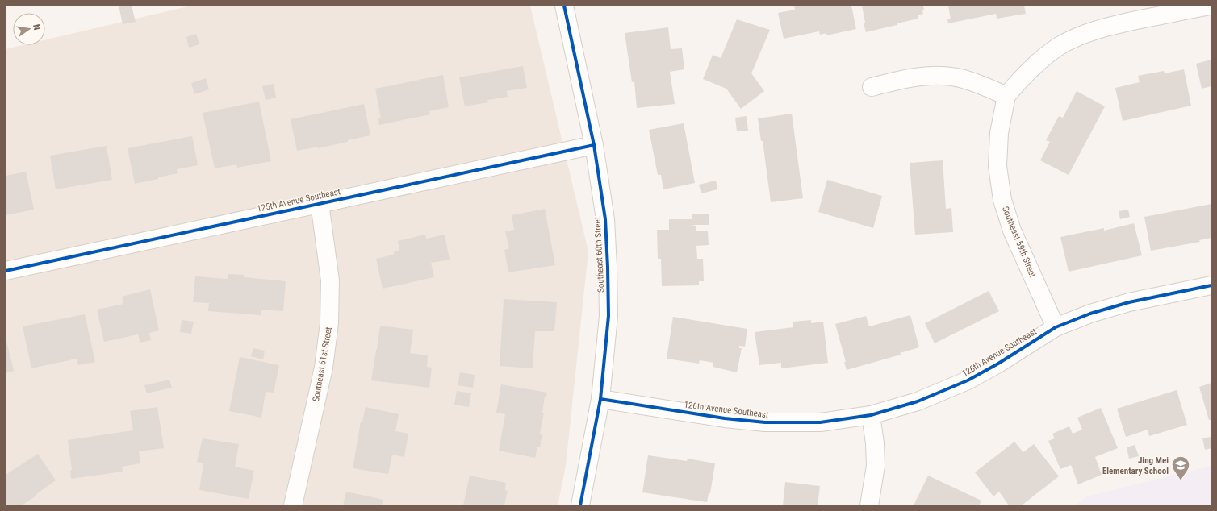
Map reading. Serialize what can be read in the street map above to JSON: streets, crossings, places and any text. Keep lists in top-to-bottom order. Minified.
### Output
{"streets":{"street":["125th Avenue Southeast","Southeast 59th Street","Southeast 60th Street","126th Avenue Southeast","Southeast 61st Street"]},"crossings":[["125th Avenue Southeast","Southeast 60th Street"],["125th Avenue Southeast","Southeast 61st Street"],["Southeast 59th Street","126th Avenue Southeast"],["Southeast 60th Street","126th Avenue Southeast"]],"places":{"school or university":["Jing Mei Elementary School"]},"north":"right"}
